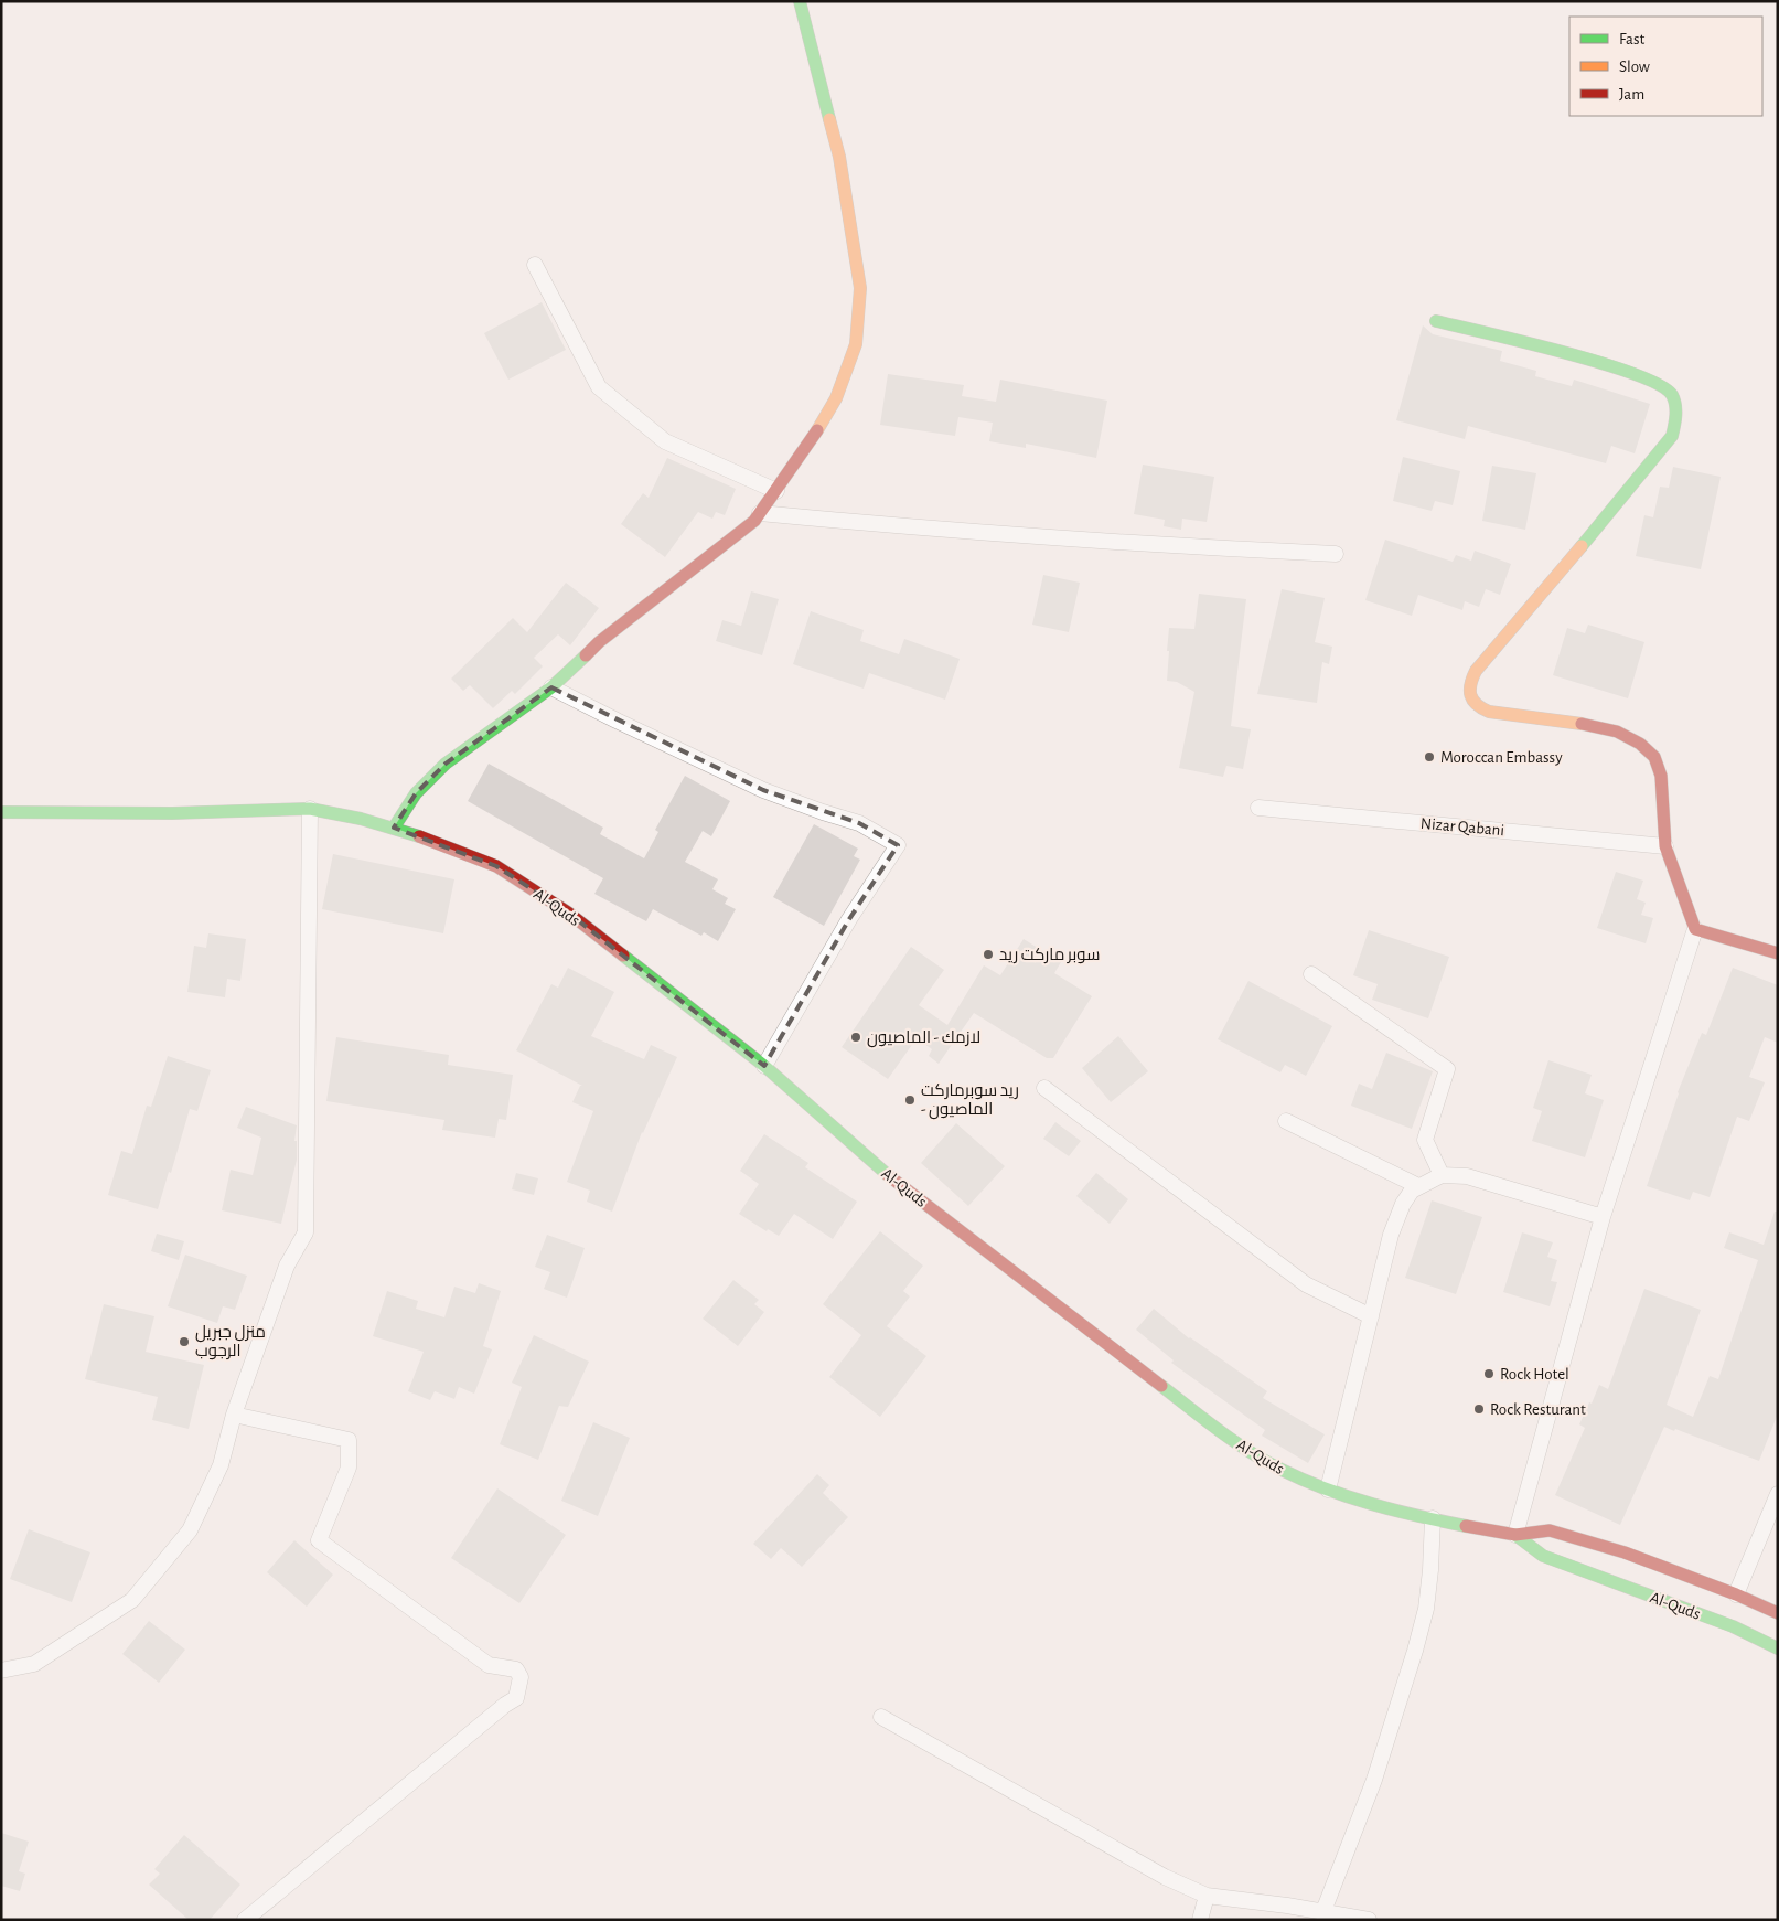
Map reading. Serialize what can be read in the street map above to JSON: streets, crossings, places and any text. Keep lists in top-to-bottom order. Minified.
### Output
{"streets":{"street":["Nizar Qabani","Al-Quds"]},"places":["Moroccan Embassy","سوبر ماركت ريد","لازمك - الماصيون","ريد سوبرماركت - الماصيون","منزل جبريل الرجوب","Rock Hotel","Rock Resturant"],"legend":["Fast","Slow","Jam"]}
